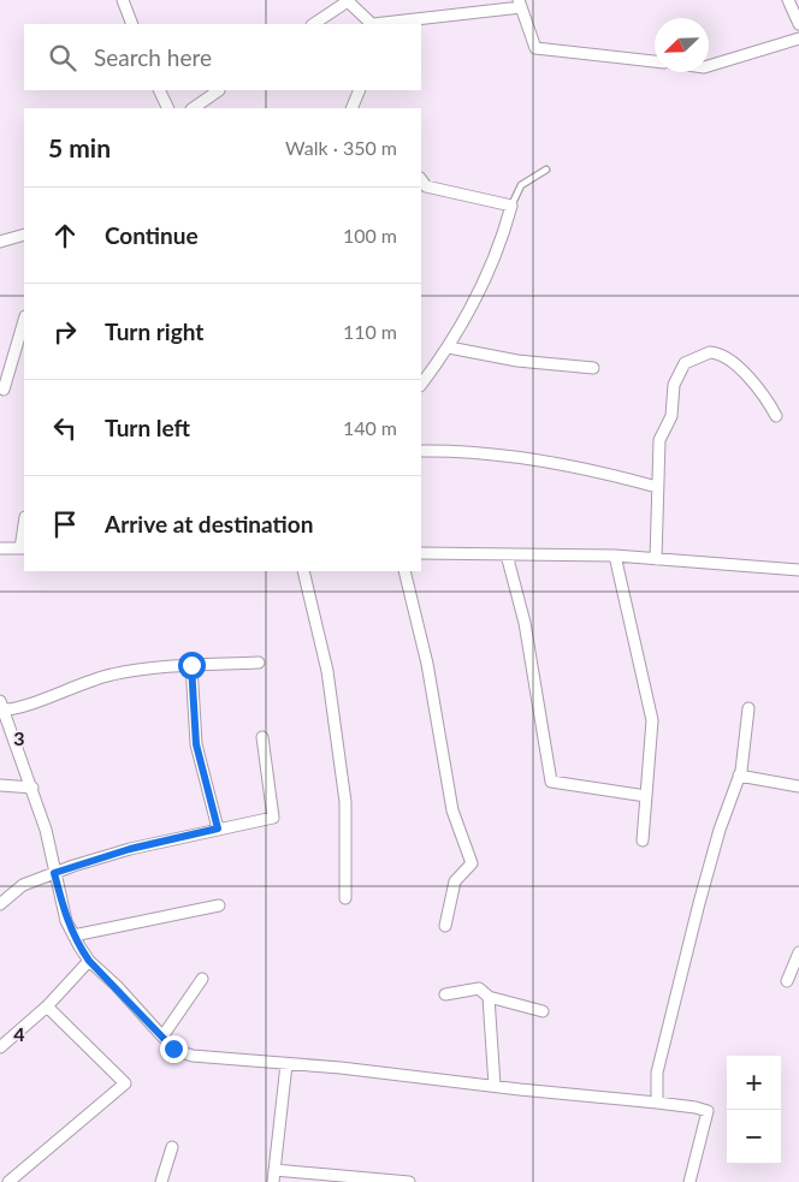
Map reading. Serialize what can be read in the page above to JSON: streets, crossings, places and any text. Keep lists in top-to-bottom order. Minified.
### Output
{"north":"bottom left","page":{"search":"Search here","heading":["5 min","Walk · 350 m"],"list":[["Continue","100 m"],["Turn right","110 m"],["Turn left","140 m"],"Arrive at destination"],"map_buttons":["+","−"]},"grid":{"rows":["3","4"]}}
